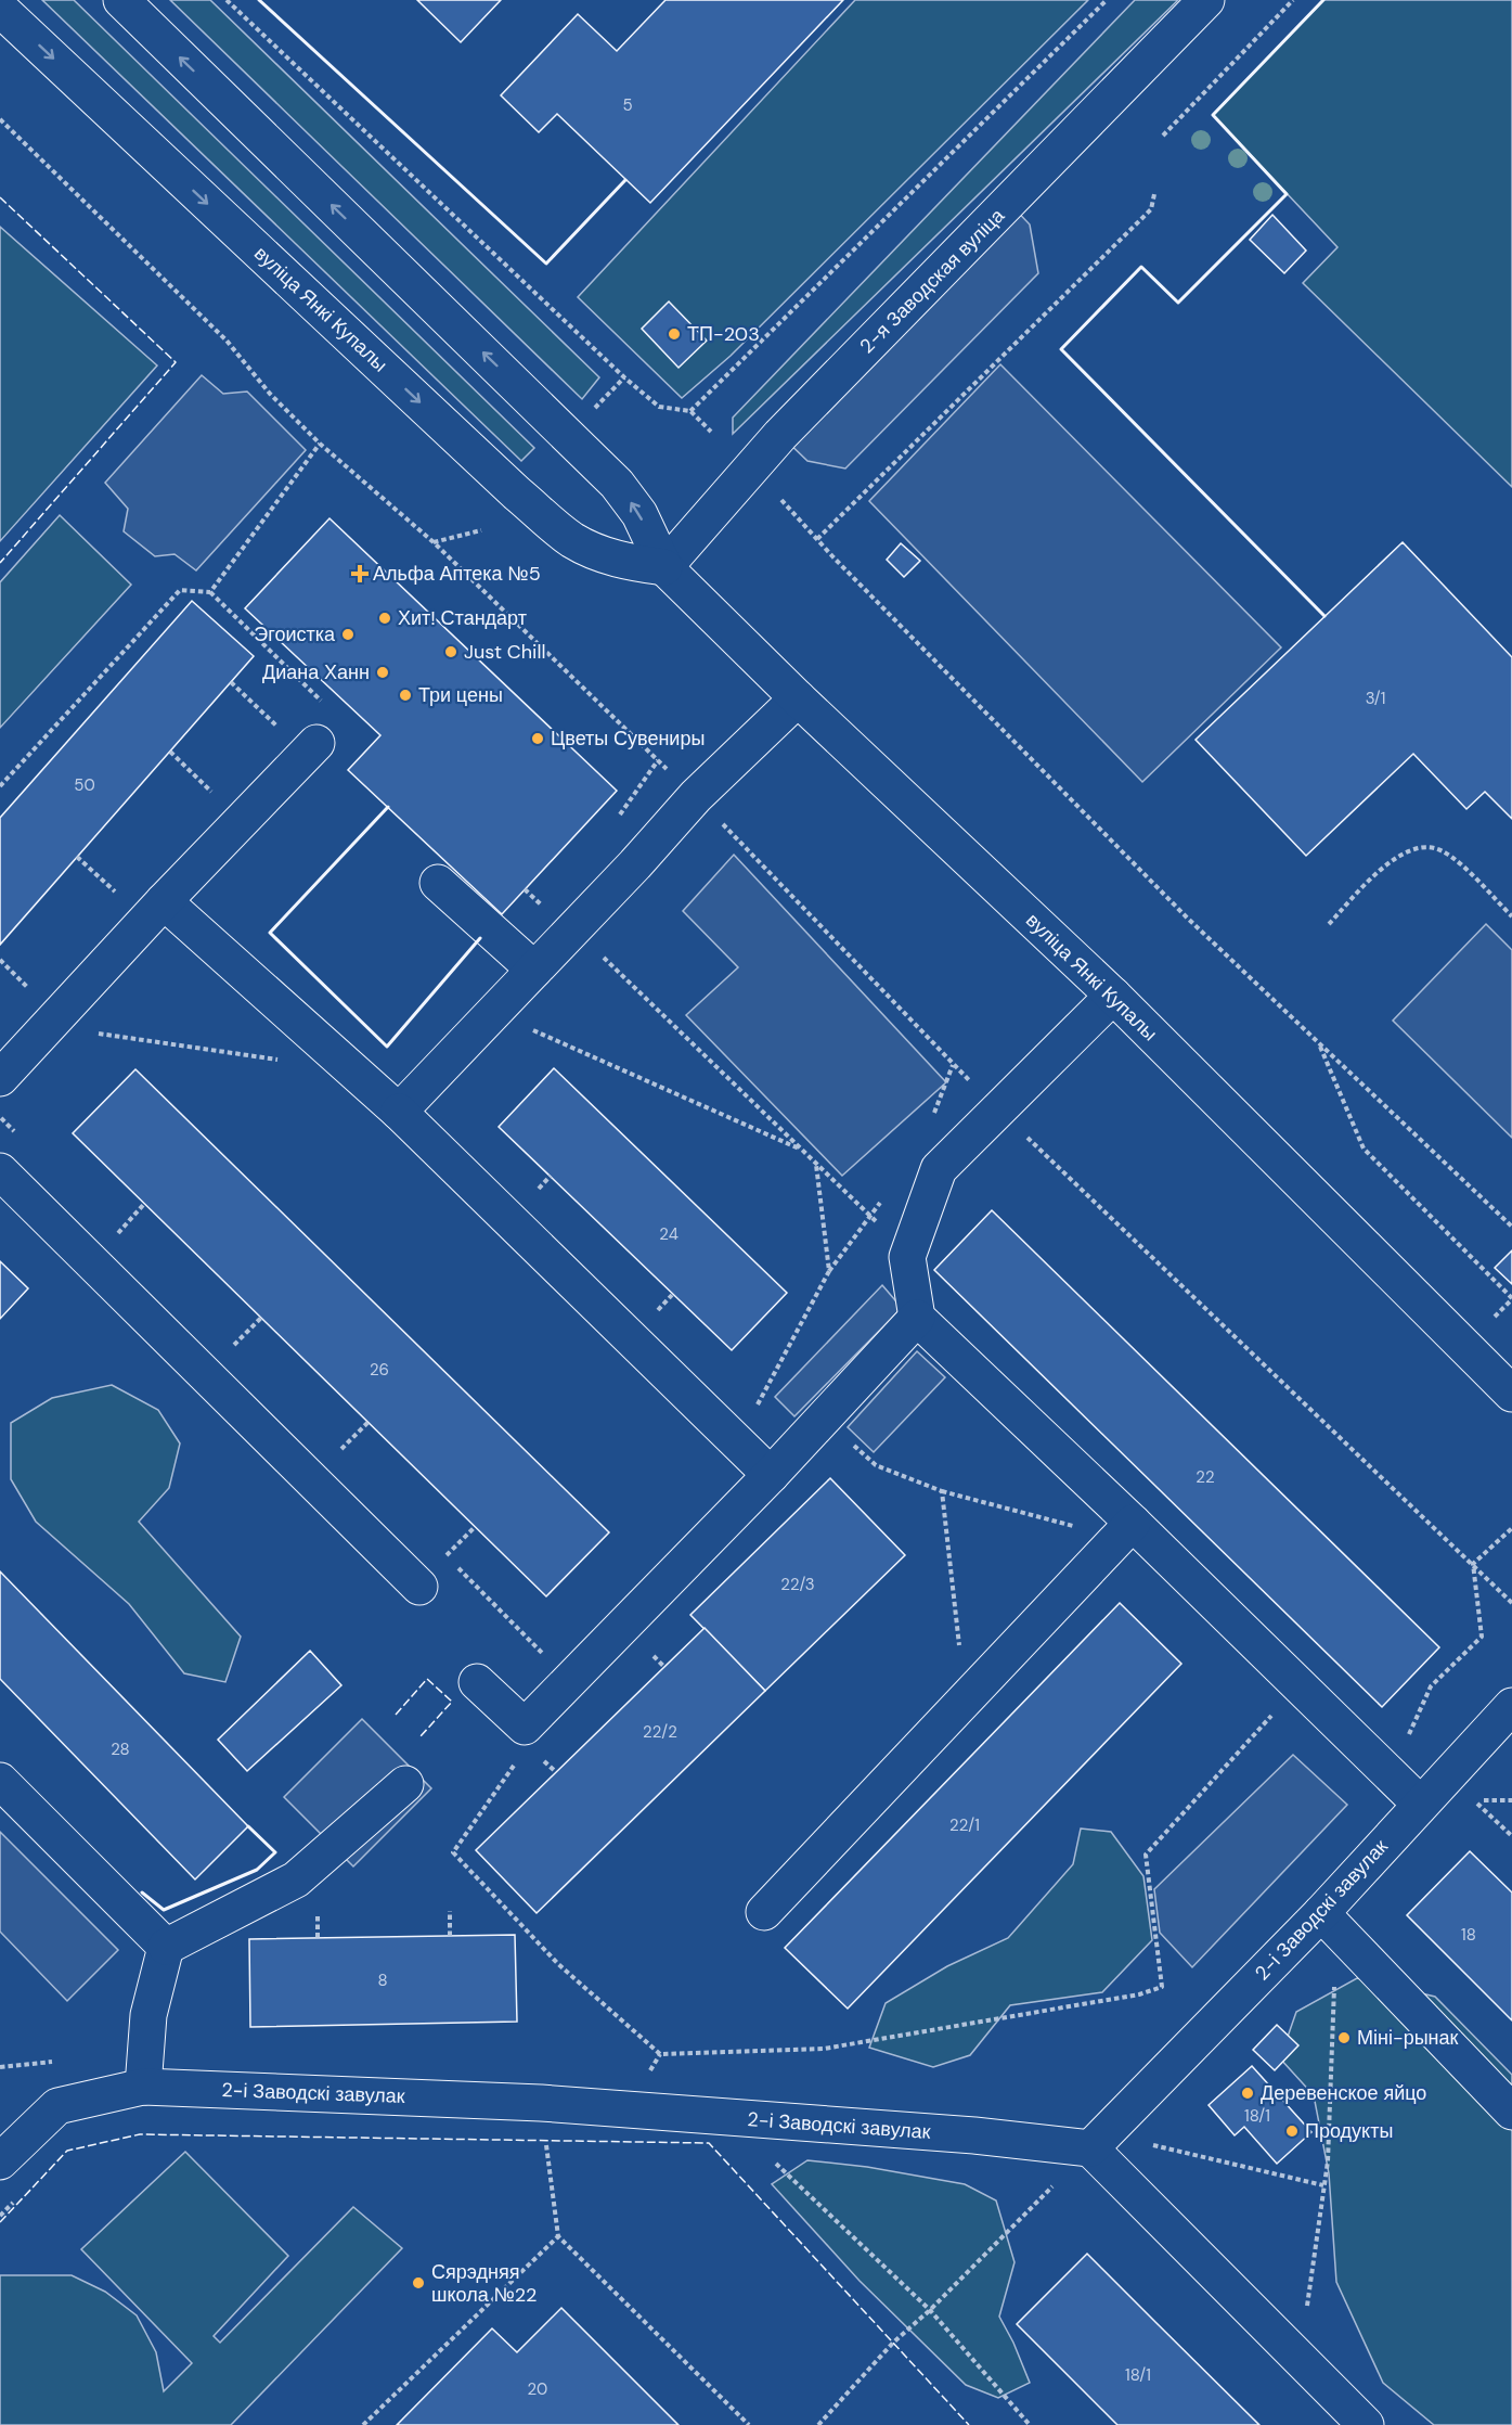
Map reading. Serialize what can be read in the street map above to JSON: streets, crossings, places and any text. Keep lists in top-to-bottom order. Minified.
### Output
{"streets":{"main road":["2-я Заводская вуліца","вуліца Янкі Купалы","2-і Заводскі завулак"]},"crossings":[["2-я Заводская вуліца","вуліца Янкі Купалы"]],"places":{"other":["ТП-203","Хит! Стандарт","Эгоистка","Just Chill","Диана Ханн","Три цены","Цветы Сувениры","Міні-рынак","Деревенское яйцо","Продукты","Сярэдняя школа №22"],"health":["Альфа Аптека №5"]},"house_numbers":["5","3/1","50","24","26","22","22/3","22/2","28","22/1","18","8","18/1","18/1","20"]}
